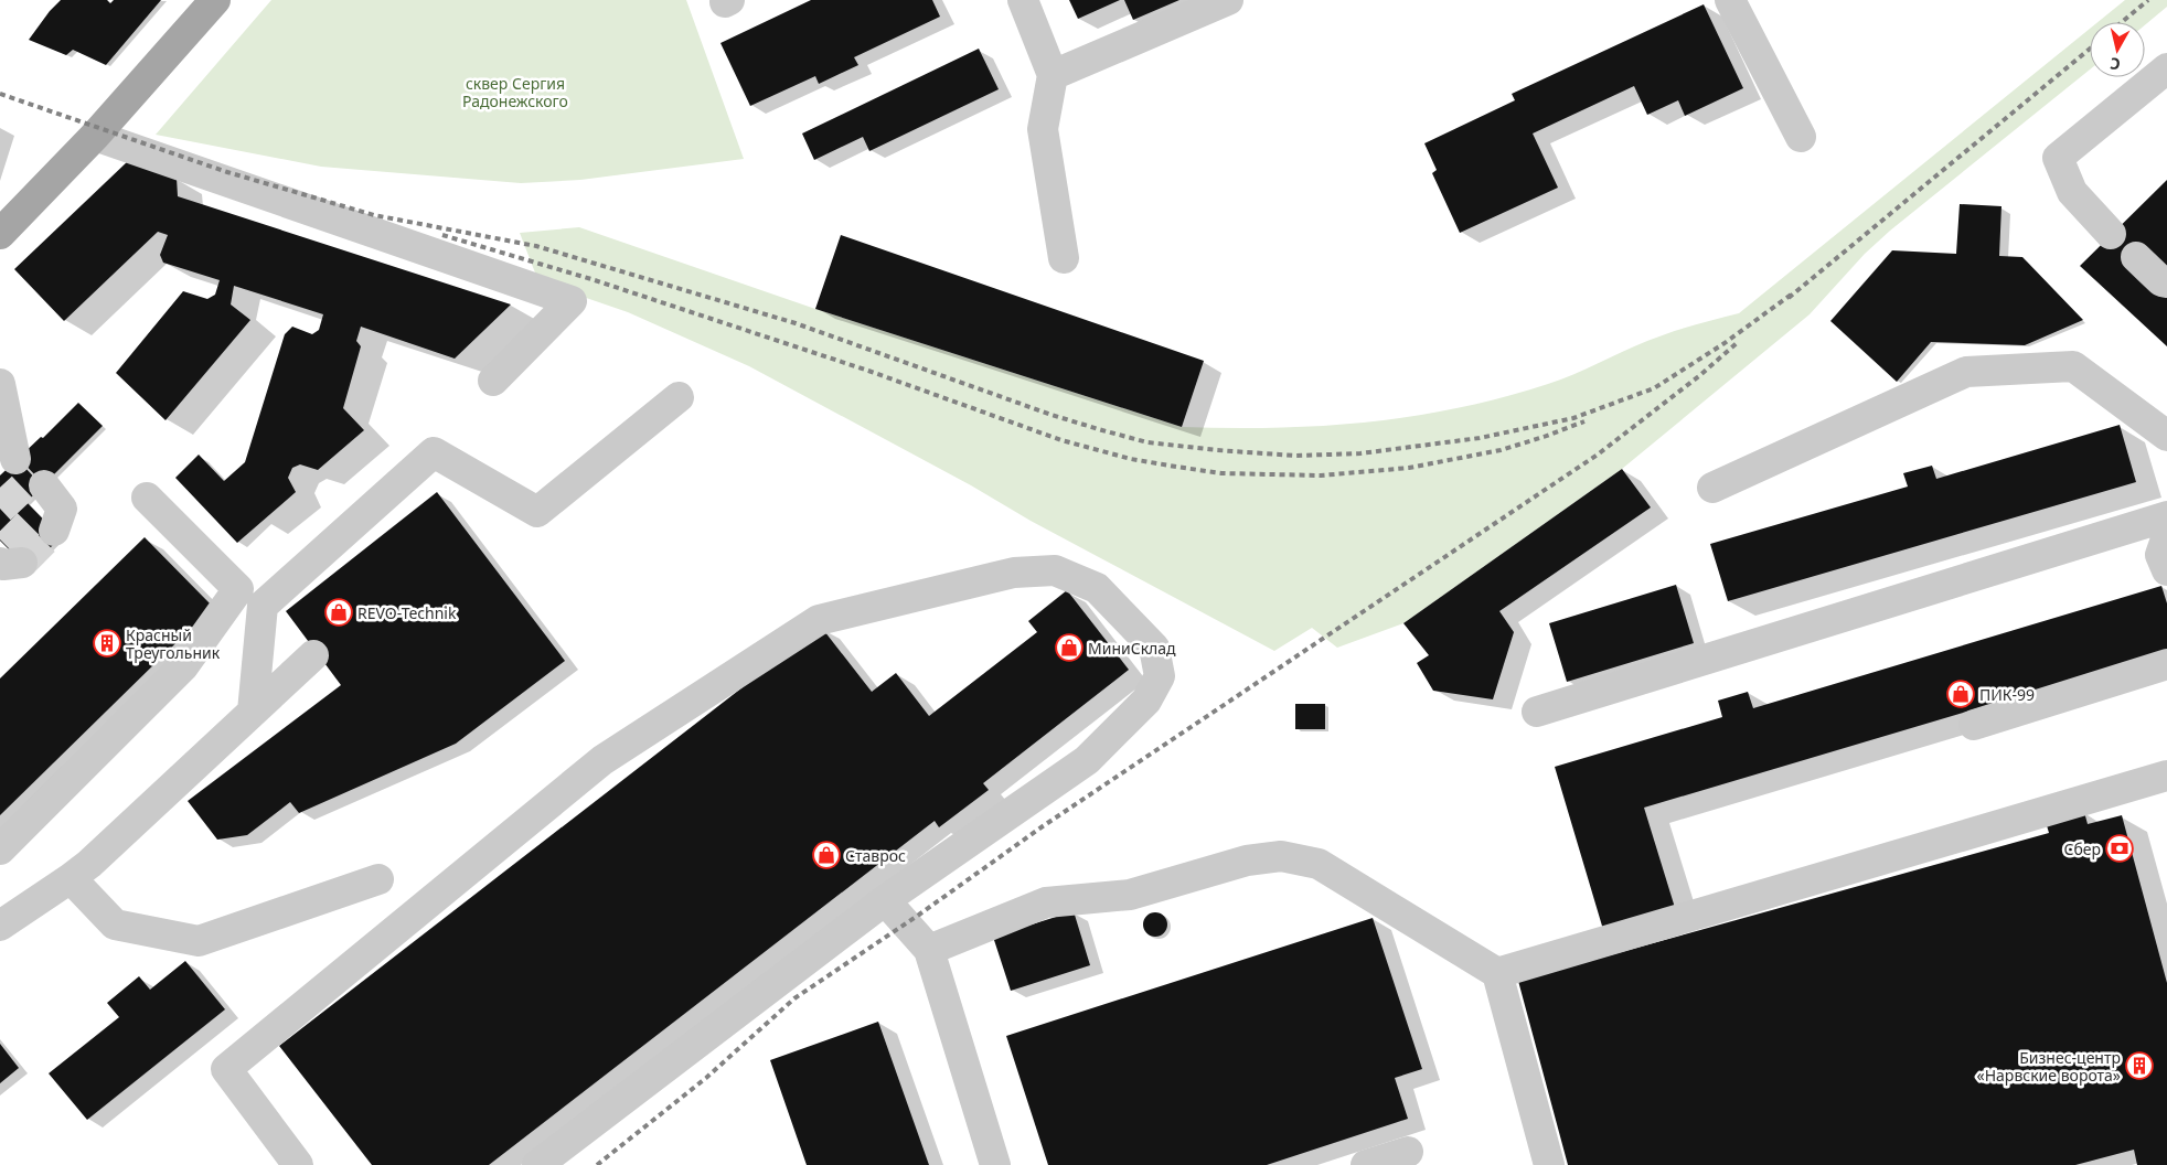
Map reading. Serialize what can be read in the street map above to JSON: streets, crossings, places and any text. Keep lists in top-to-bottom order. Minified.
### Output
{"parks":["сквер Сергия Радонежского"],"places":{"shop":["REVO-Technik","МиниСклад","ПИК-99","Ставрос"],"building":["Красный Треугольник","Бизнес-центр «Нарвские ворота»"],"bank":["Сбер"]},"north":"bottom"}
